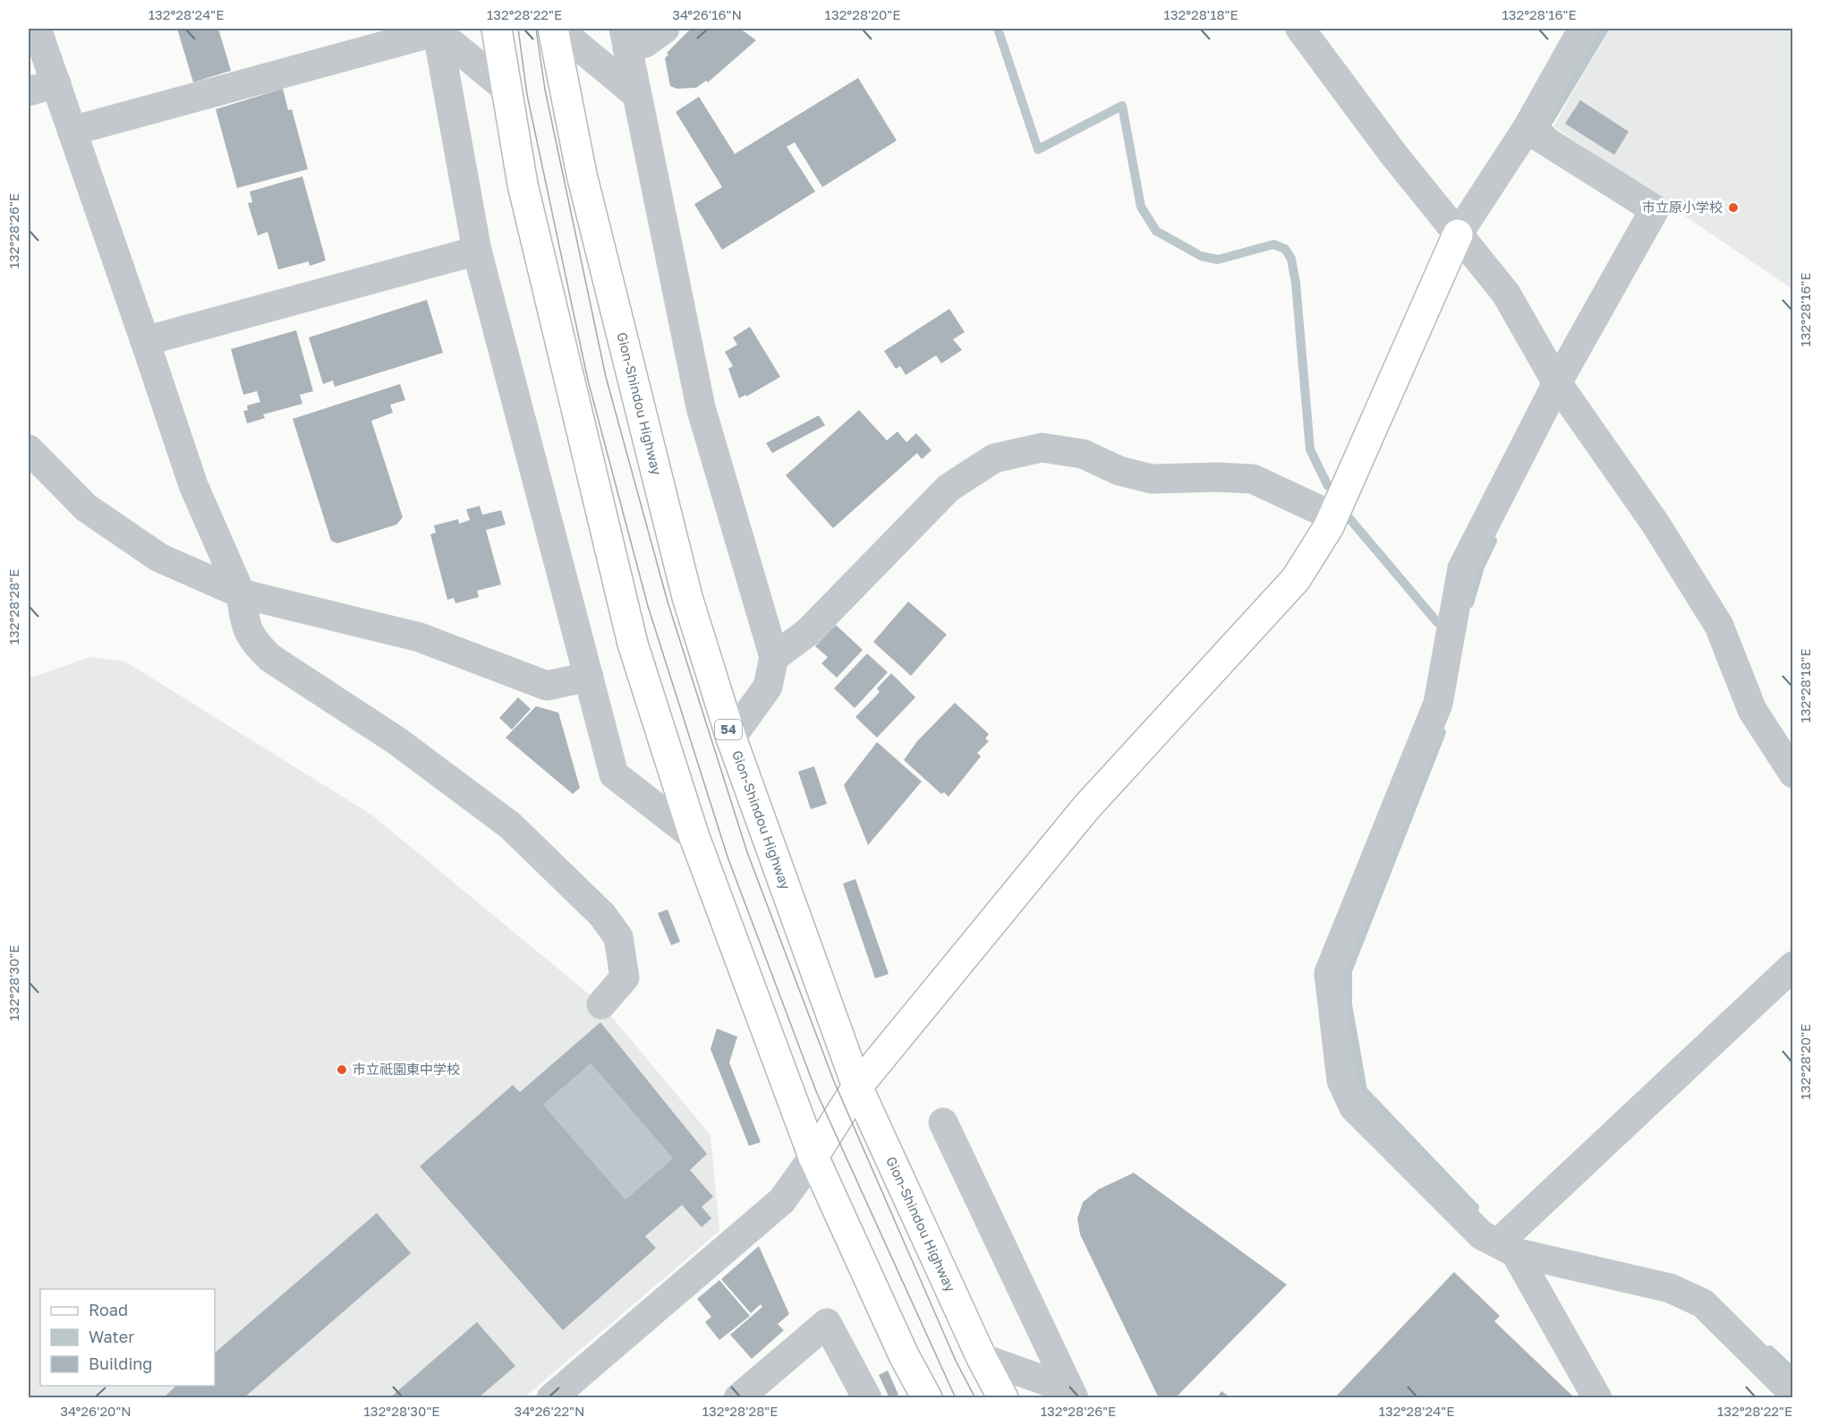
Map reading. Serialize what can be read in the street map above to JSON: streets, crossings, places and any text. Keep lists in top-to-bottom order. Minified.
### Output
{"streets":{"main road":["Gion-Shindou Highway","54"]},"places":["市立原小学校","市立祇園東中学校"],"legend":["Road","Water","Building"],"coordinates":["132°28'24\"E","132°28'22\"E","34°26'16\"N","132°28'20\"E","132°28'18\"E","132°28'16\"E","132°28'26\"E","132°28'28\"E","132°28'30\"E","34°26'20\"N","34°26'22\"N"]}
